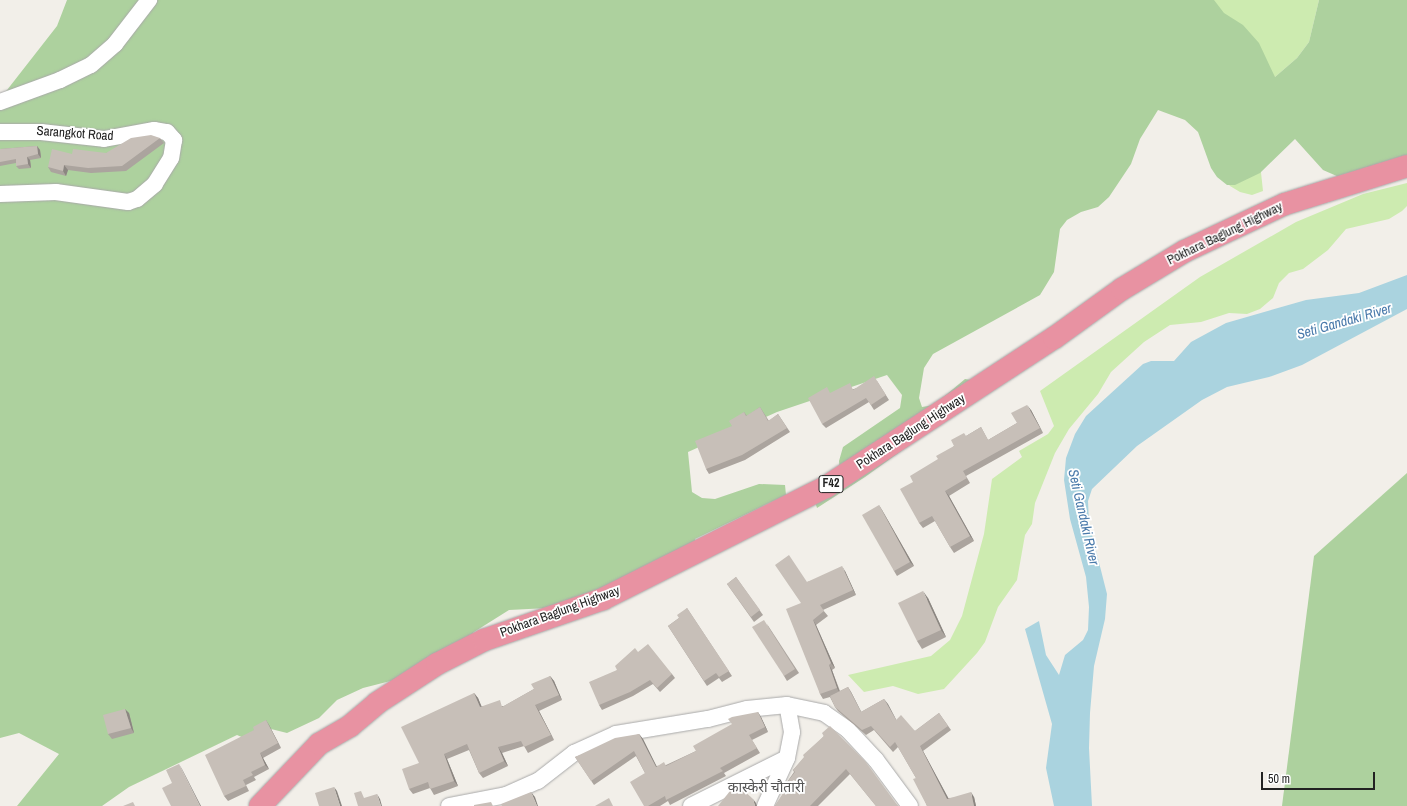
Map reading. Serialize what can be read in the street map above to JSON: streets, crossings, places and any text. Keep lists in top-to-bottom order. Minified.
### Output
{"streets":{"highway":["Pokhara Baglung Highway","F42"],"street":["Sarangkot Road"]},"districts":["कास्केरी चौतारी"],"water":["Seti Gandaki River"],"scale_bar":"50 m"}
